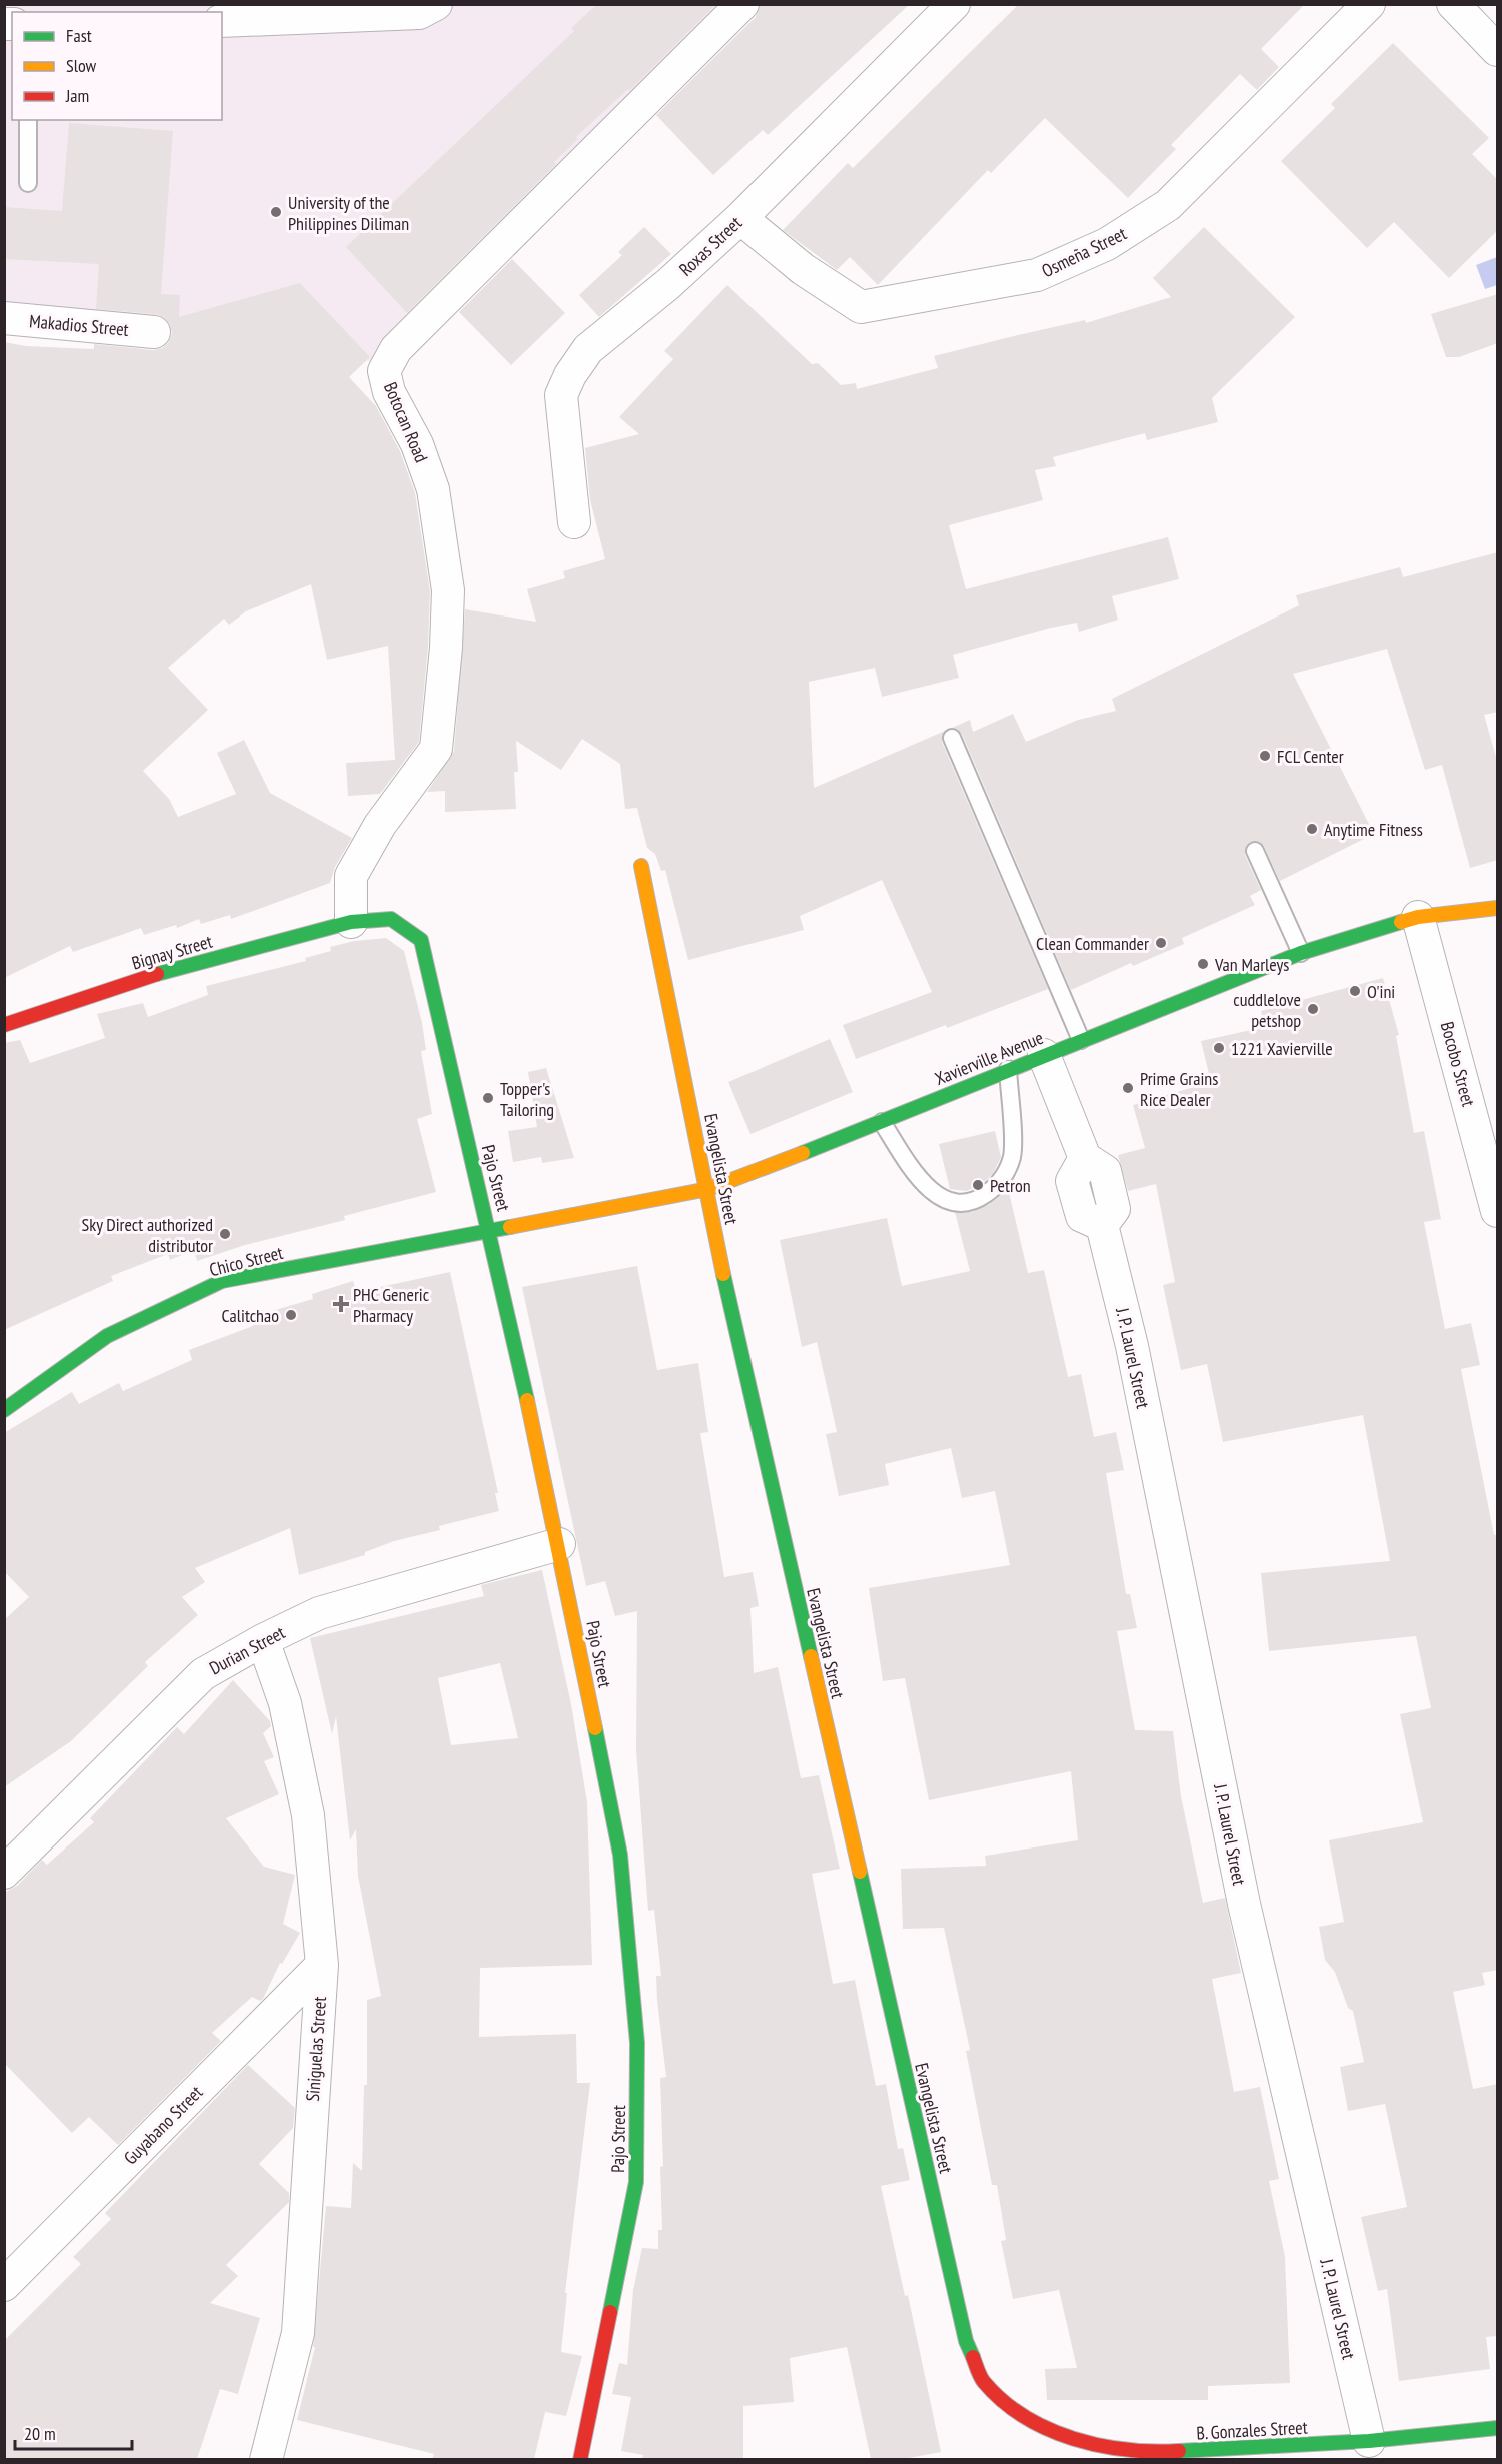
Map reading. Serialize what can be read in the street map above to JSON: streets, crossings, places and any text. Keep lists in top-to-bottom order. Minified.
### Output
{"streets":{"street":["Roxas Street","Osmeña Street","Makadios Street","Botocan Road","Bignay Street","Xavierville Avenue","Bocobo Street","Evangelista Street","Pajo Street","Chico Street","J. P. Laurel Street","Durian Street","Siniguelas Street","Guyabano Street","B. Gonzales Street"]},"crossings":[["Roxas Street","Osmeña Street"],["Botocan Road","Bignay Street"],["Botocan Road","Pajo Street"],["Bignay Street","Pajo Street"],["Xavierville Avenue","Bocobo Street"],["Xavierville Avenue","Evangelista Street"],["Xavierville Avenue","Pajo Street"],["Xavierville Avenue","Chico Street"],["Xavierville Avenue","J. P. Laurel Street"],["Evangelista Street","B. Gonzales Street"],["Pajo Street","Chico Street"],["Pajo Street","Durian Street"],["J. P. Laurel Street","B. Gonzales Street"],["Durian Street","Siniguelas Street"],["Siniguelas Street","Guyabano Street"]],"places":{"other":["University of the Philippines Diliman","FCL Center","Anytime Fitness","Clean Commander","Van Marleys","O'ini","cuddlelove petshop","1221 Xavierville","Prime Grains Rice Dealer","Topper's Tailoring","Petron","Sky Direct authorized distributor","Calitchao"],"health":["PHC Generic Pharmacy"]},"legend":["Fast","Slow","Jam"],"scale_bar":"20 m"}
